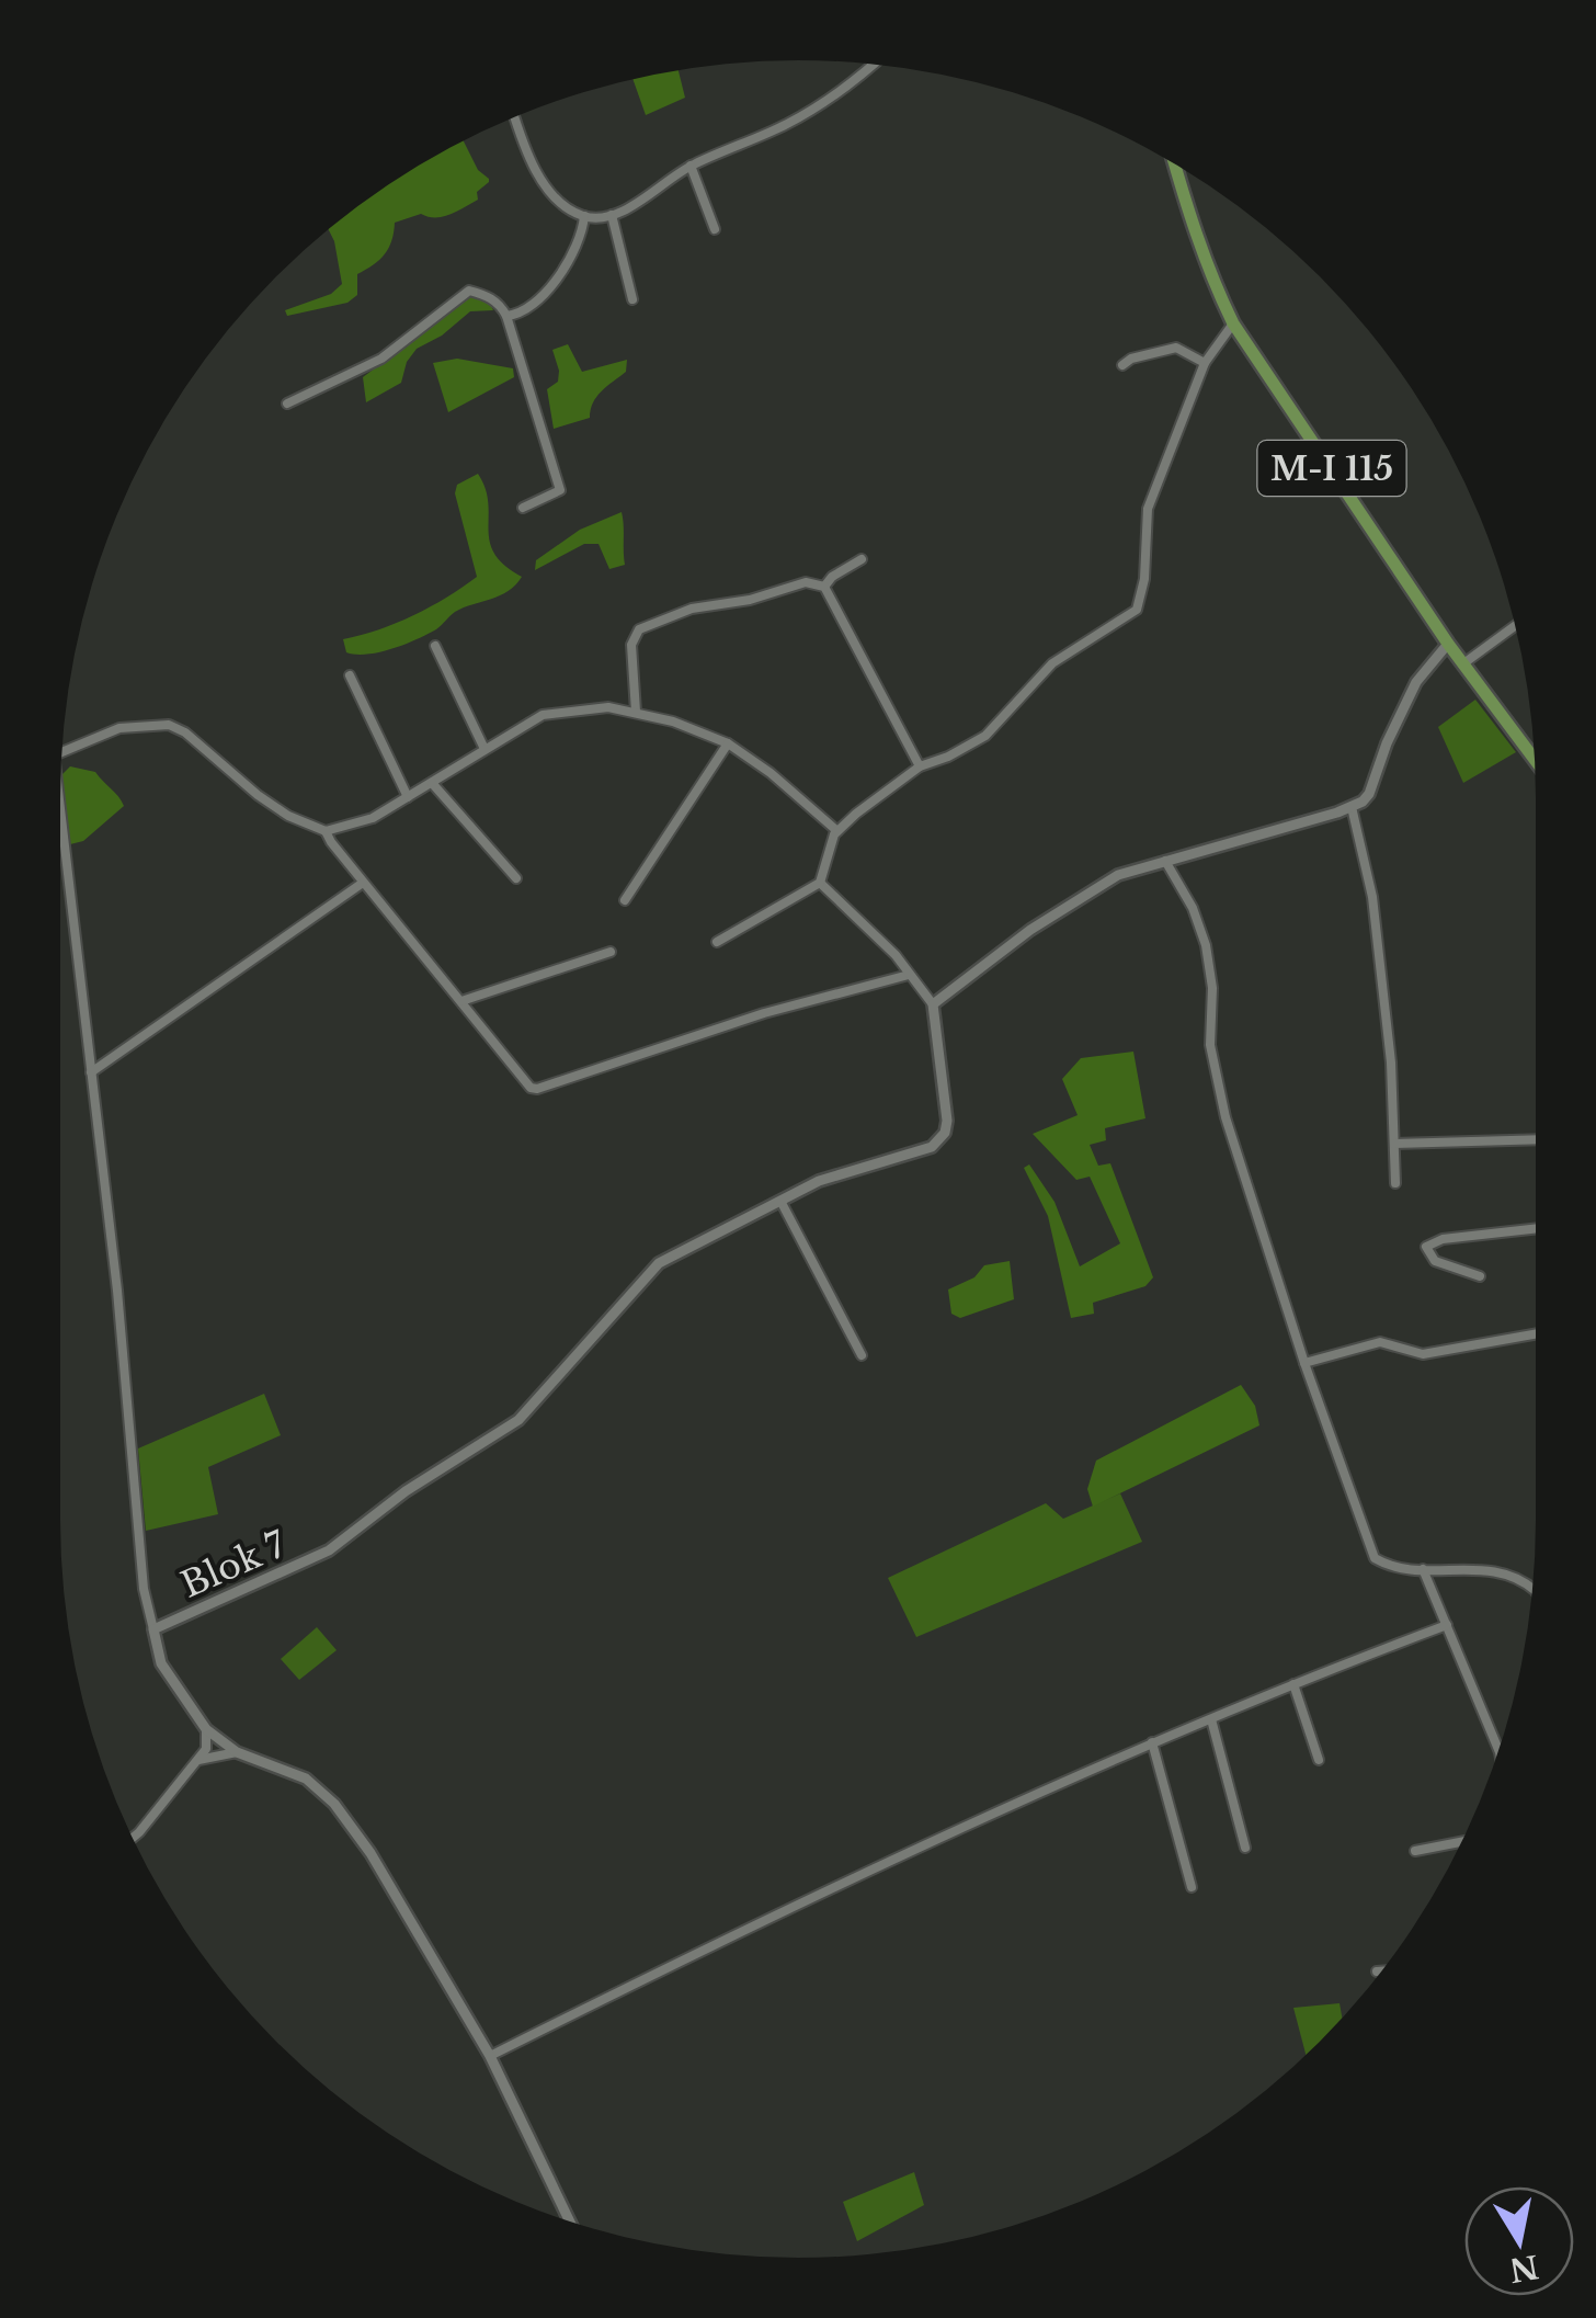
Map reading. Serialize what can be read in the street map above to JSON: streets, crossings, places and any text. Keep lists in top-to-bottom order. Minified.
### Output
{"streets":{"main road":["M-I 115"],"street":["Blok 7"]},"north":"bottom"}
